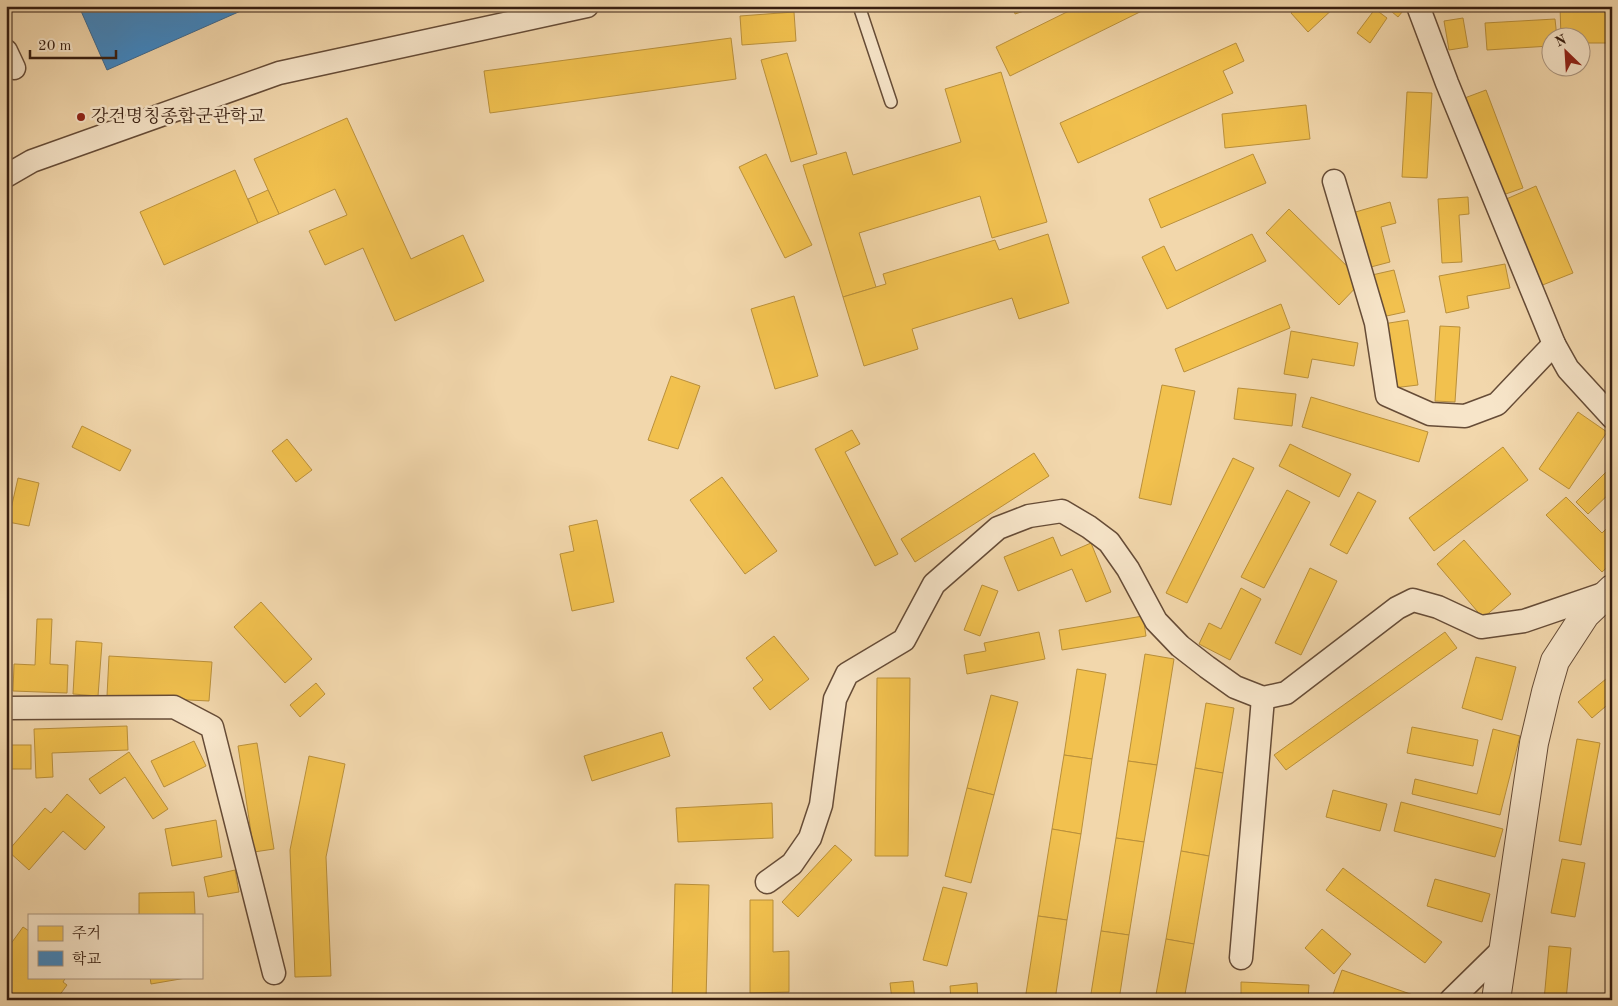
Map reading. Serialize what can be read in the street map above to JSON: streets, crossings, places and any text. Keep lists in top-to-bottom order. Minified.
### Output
{"places":["강건명칭종합군관학교"],"legend":["주거","학교"],"scale_bar":"20 m","north":"top left"}
